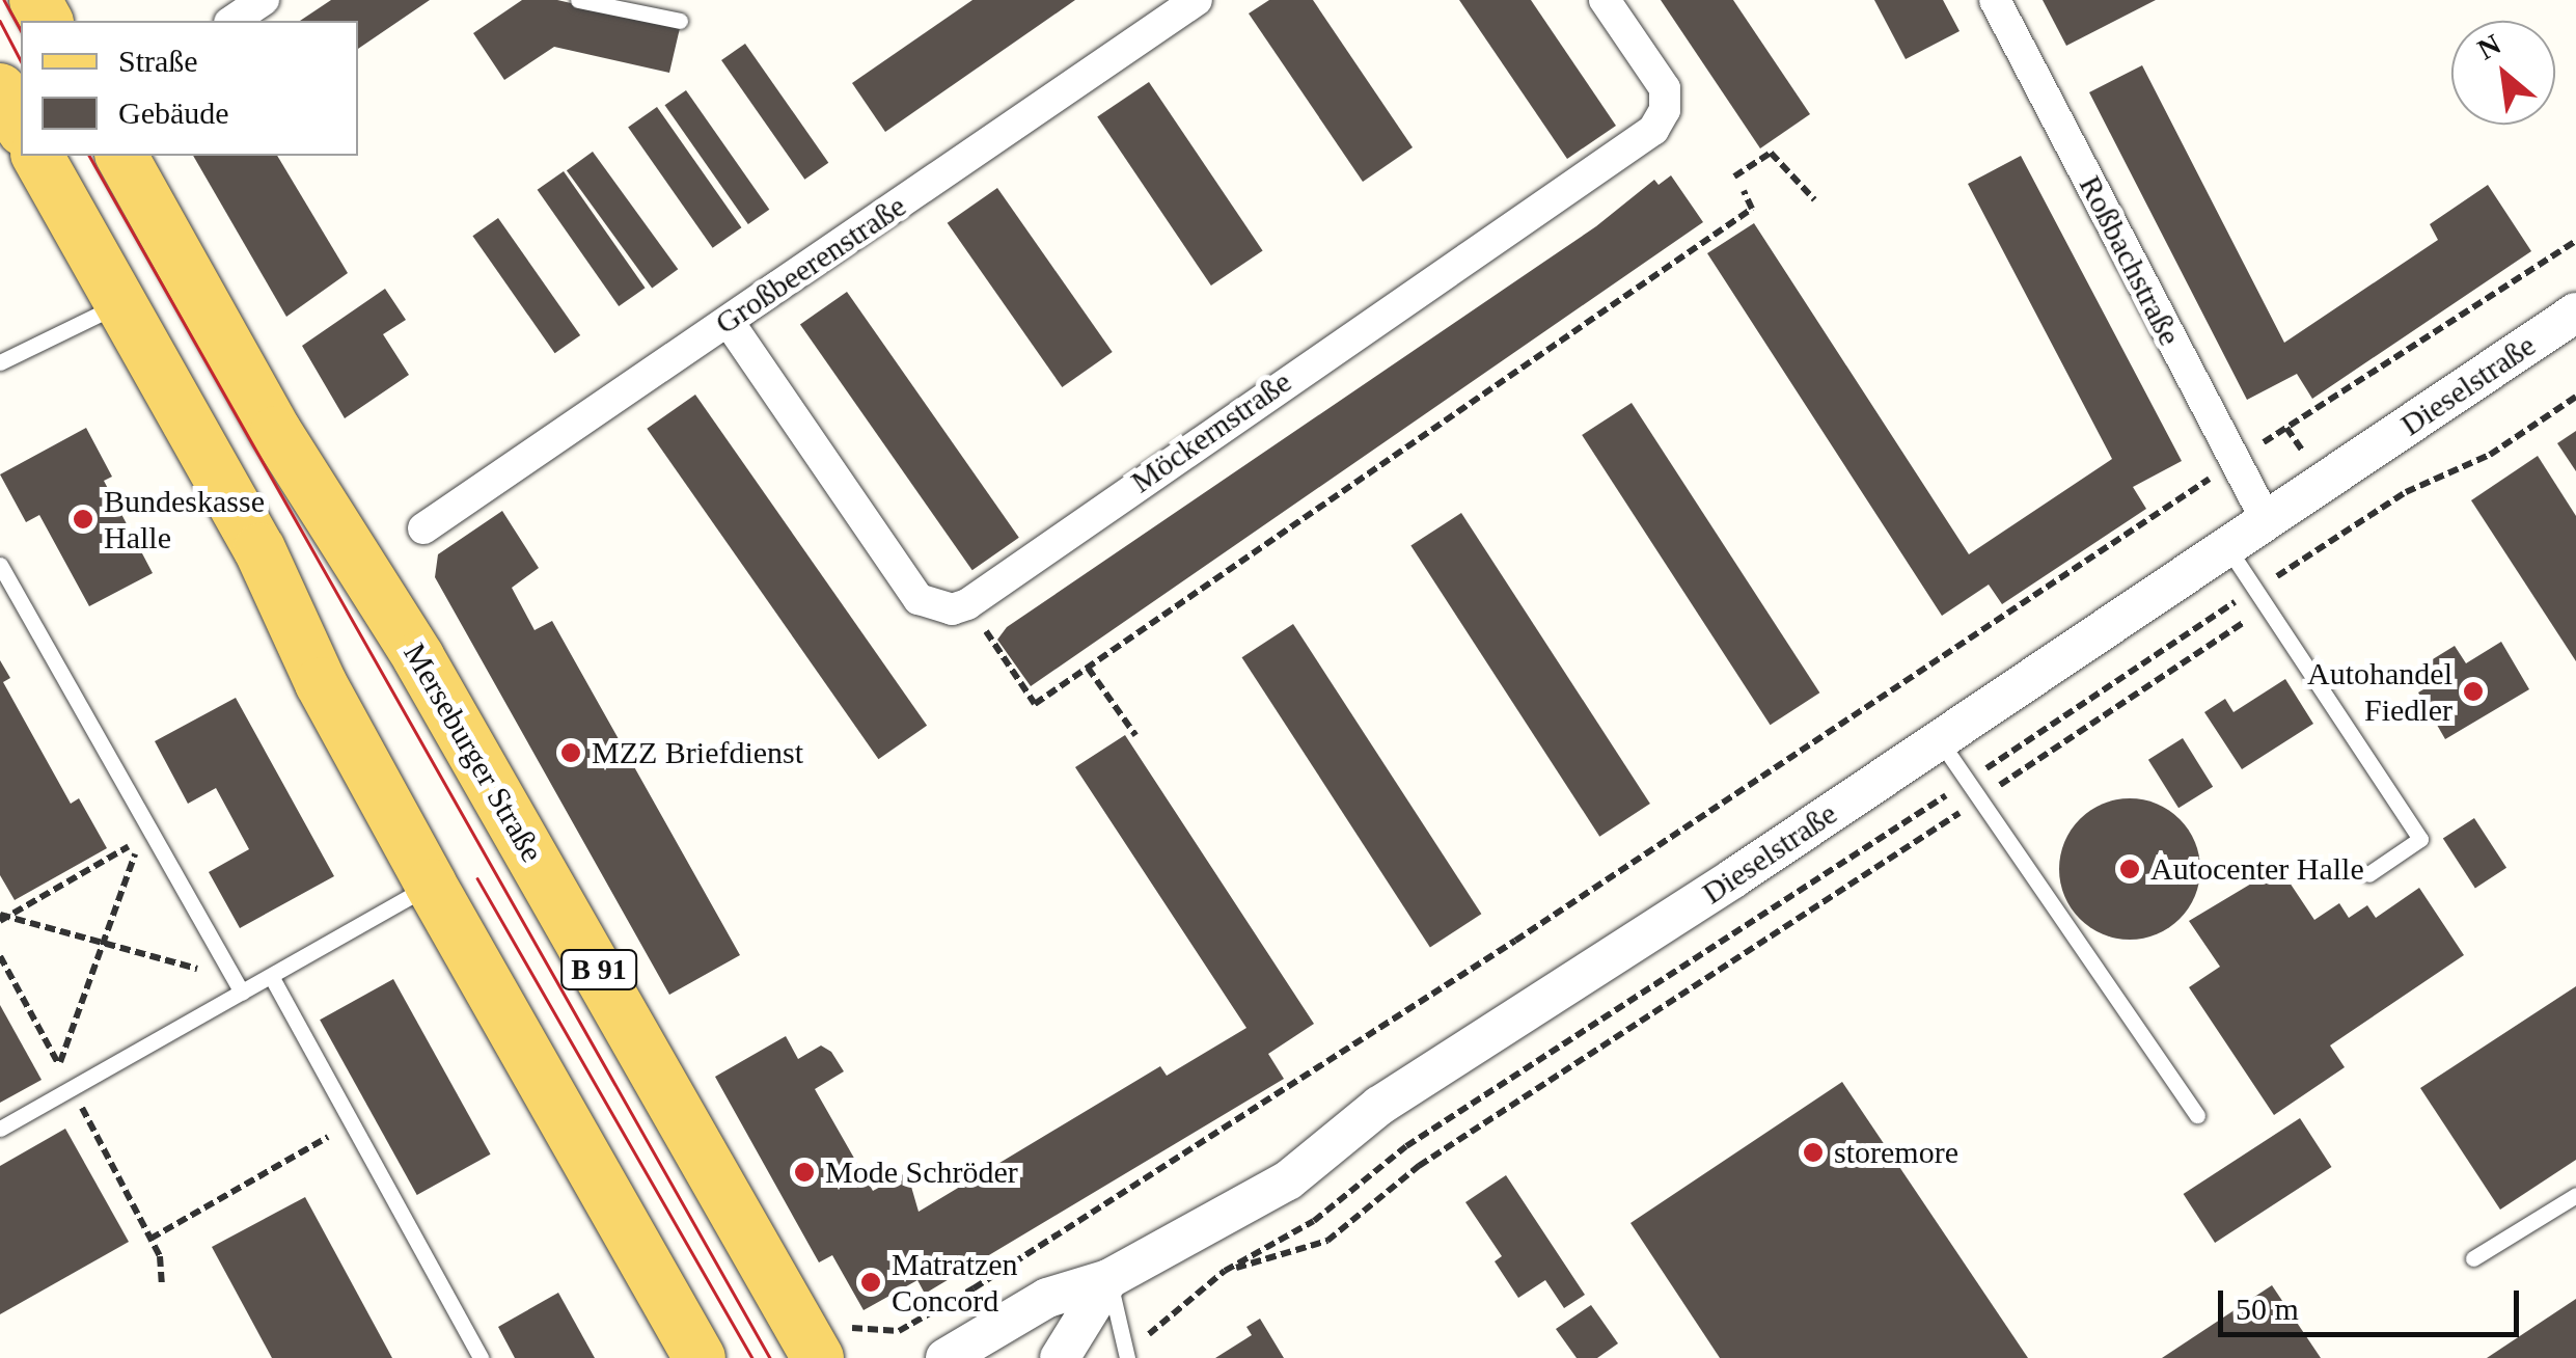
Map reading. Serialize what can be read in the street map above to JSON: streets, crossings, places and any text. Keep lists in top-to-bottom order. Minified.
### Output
{"streets":{"main road":["Merseburger Straße","B 91"],"street":["Roßbachstraße","Großbeerenstraße","Dieselstraße","Möckernstraße"]},"crossings":[["Roßbachstraße","Dieselstraße"]],"places":["Bundeskasse Halle","Autohandel Fiedler","MZZ Briefdienst","Autocenter Halle","storemore","Mode Schröder","Matratzen Concord"],"legend":["Straße","Gebäude"],"scale_bar":"50 m","north":"top left"}
